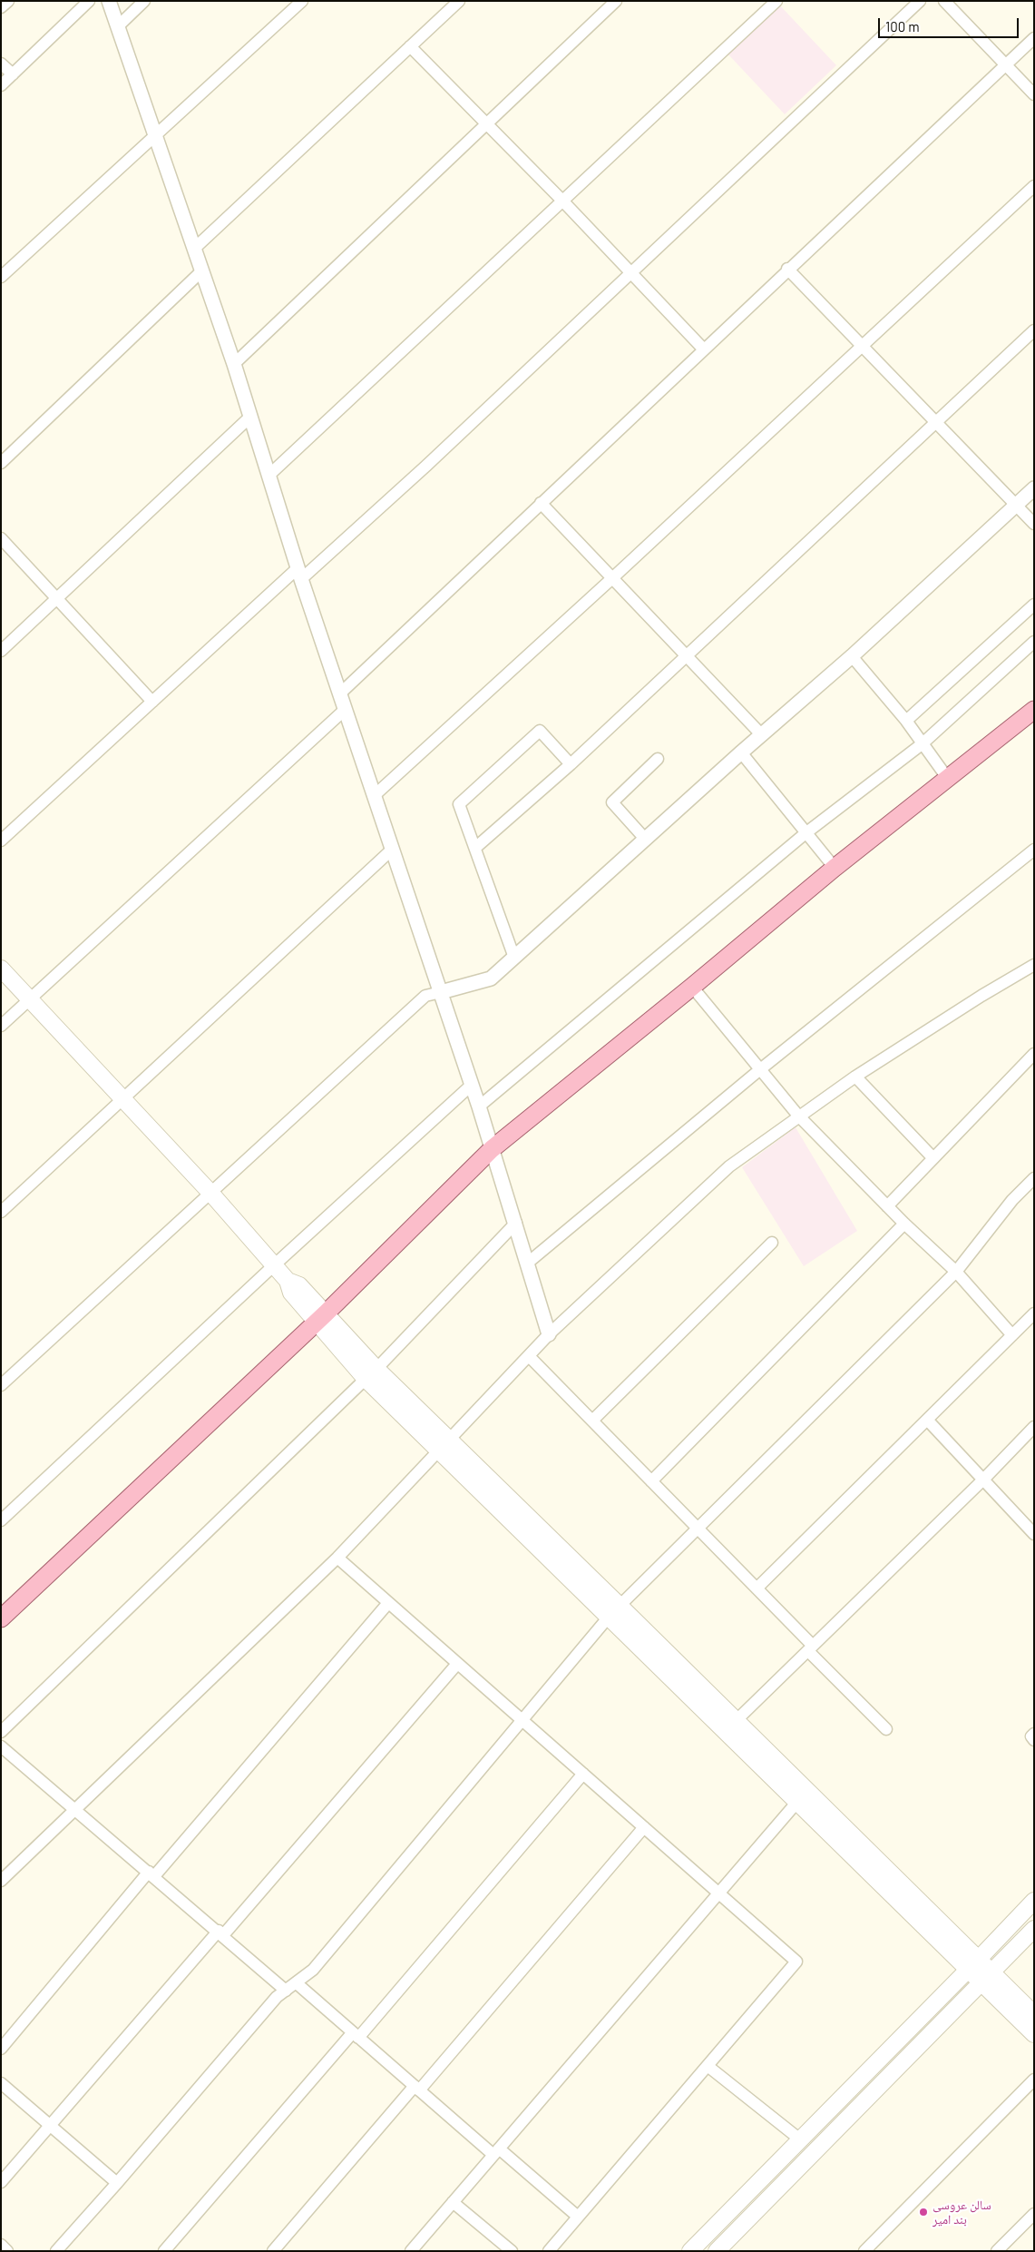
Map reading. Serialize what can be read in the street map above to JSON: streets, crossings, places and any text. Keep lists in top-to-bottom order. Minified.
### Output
{"places":["سالن عروسی بند امیر"],"scale_bar":"100 m"}
